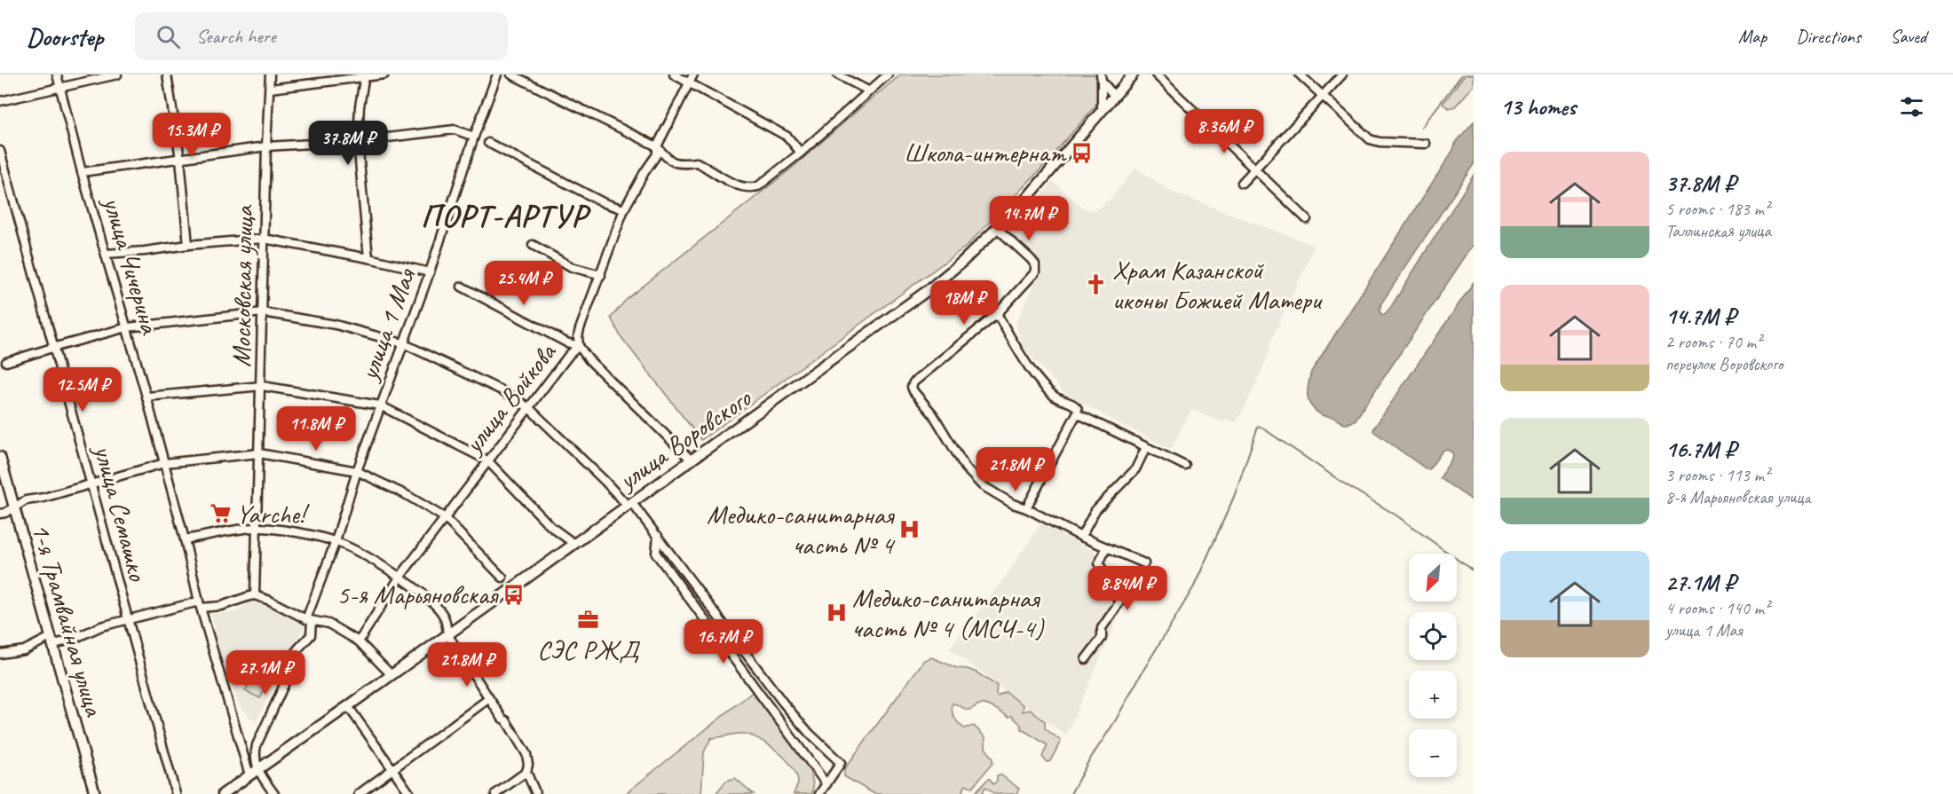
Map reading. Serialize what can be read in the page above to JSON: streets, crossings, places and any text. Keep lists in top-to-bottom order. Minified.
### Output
{"streets":{"main road":["улица Воровского","1-я Трамвайная улица"],"street":["улица Чичерина","Московская улица","улица 1 Мая","улица Войкова","улица Семашко"]},"crossings":[["улица Чичерина","улица 1 Мая"],["улица Чичерина","улица Воровского"],["улица 1 Мая","улица Воровского"]],"districts":["ПОРТ-АРТУР"],"places":{"bus stop":["Школа-интернат","5-я Марьяновская"],"church":["Храм Казанской иконы Божией Матери"],"supermarket":["Yarche!"],"hospital":["Медико-санитарная часть № 4","Медико-санитарная часть № 4 (МСЧ-4)"],"office":["СЭС РЖД"]},"north":"bottom left","page":{"header":"Doorstep","search":"Search here","nav":["Map","Directions","Saved"],"heading":"13 homes","price":["8.36M ₽","15.3M ₽","37.8M ₽","14.7M ₽","25.4M ₽","18M ₽","12.5M ₽","11.8M ₽","21.8M ₽","8.84M ₽","16.7M ₽","21.8M ₽","27.1M ₽"],"list":[{"name":"37.8M ₽","note":"5 rooms · 183 m² · Таллинская улица"},{"name":"14.7M ₽","note":"2 rooms · 70 m² · переулок Воровского"},{"name":"16.7M ₽","note":"3 rooms · 113 m² · 8-я Марьяновская улица"},{"name":"27.1M ₽","note":"4 rooms · 140 m² · улица 1 Мая"}],"map_buttons":["+","−"]}}
